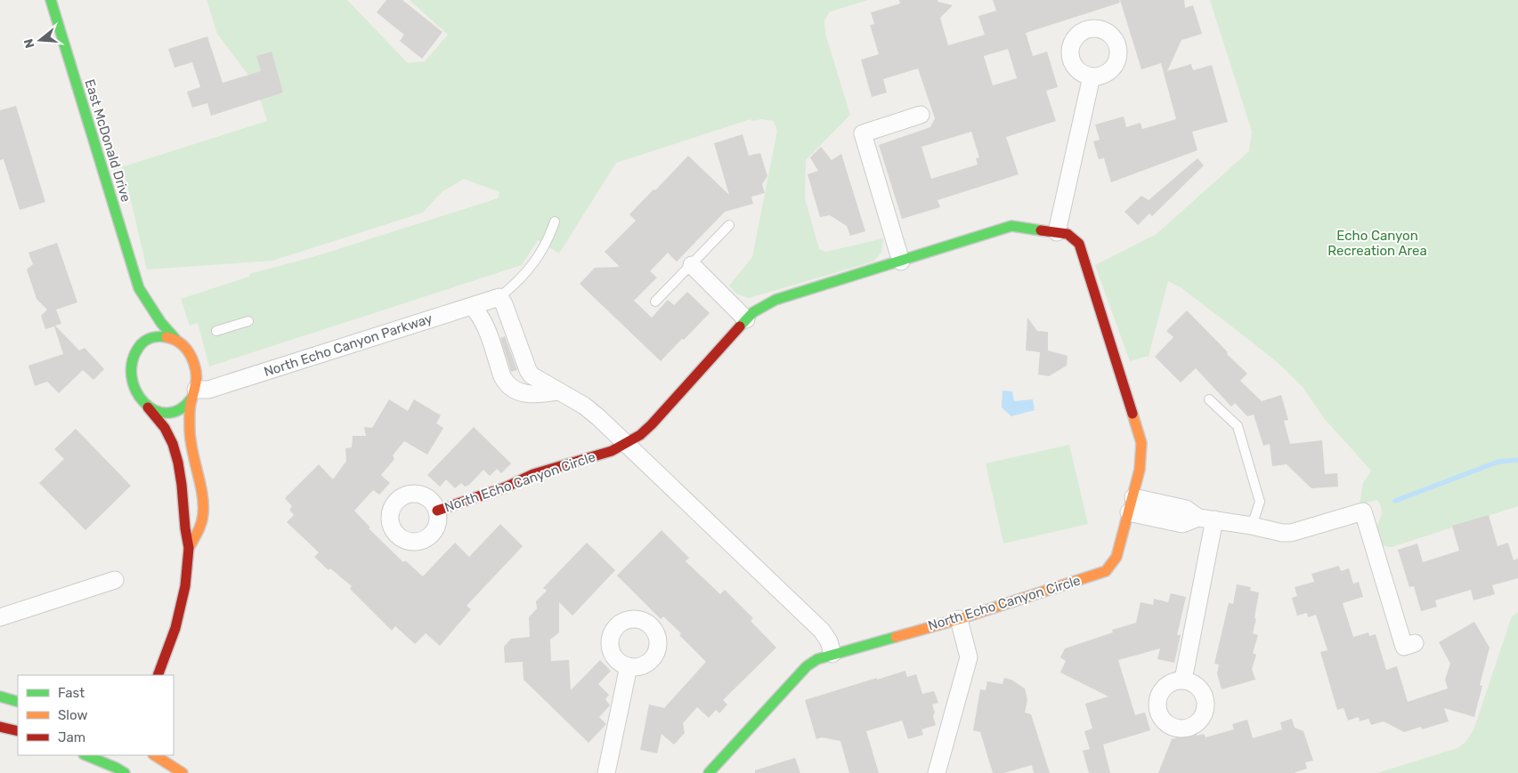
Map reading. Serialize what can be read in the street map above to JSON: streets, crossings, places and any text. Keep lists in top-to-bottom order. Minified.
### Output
{"streets":{"street":["East McDonald Drive","North Echo Canyon Parkway","North Echo Canyon Circle"]},"crossings":[["East McDonald Drive","North Echo Canyon Parkway"]],"parks":["Echo Canyon Recreation Area"],"legend":["Fast","Slow","Jam"],"north":"left"}
